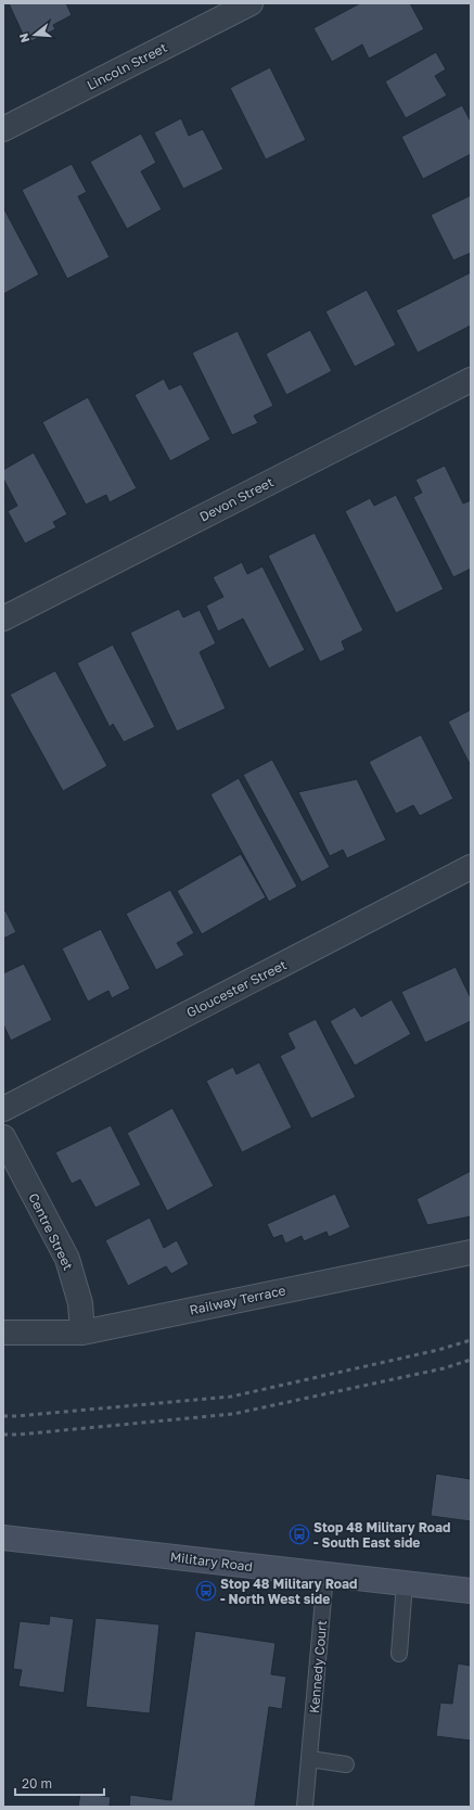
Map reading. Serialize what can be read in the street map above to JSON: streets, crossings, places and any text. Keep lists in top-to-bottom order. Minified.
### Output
{"streets":{"main road":["Military Road"],"street":["Lincoln Street","Devon Street","Gloucester Street","Centre Street","Railway Terrace"],"lane":["Kennedy Court"]},"crossings":[["Centre Street","Railway Terrace"],["Military Road","Kennedy Court"]],"places":{"bus stop":["Stop 48 Military Road - South East side","Stop 48 Military Road - North West side"]},"scale_bar":"20 m","north":"left"}
